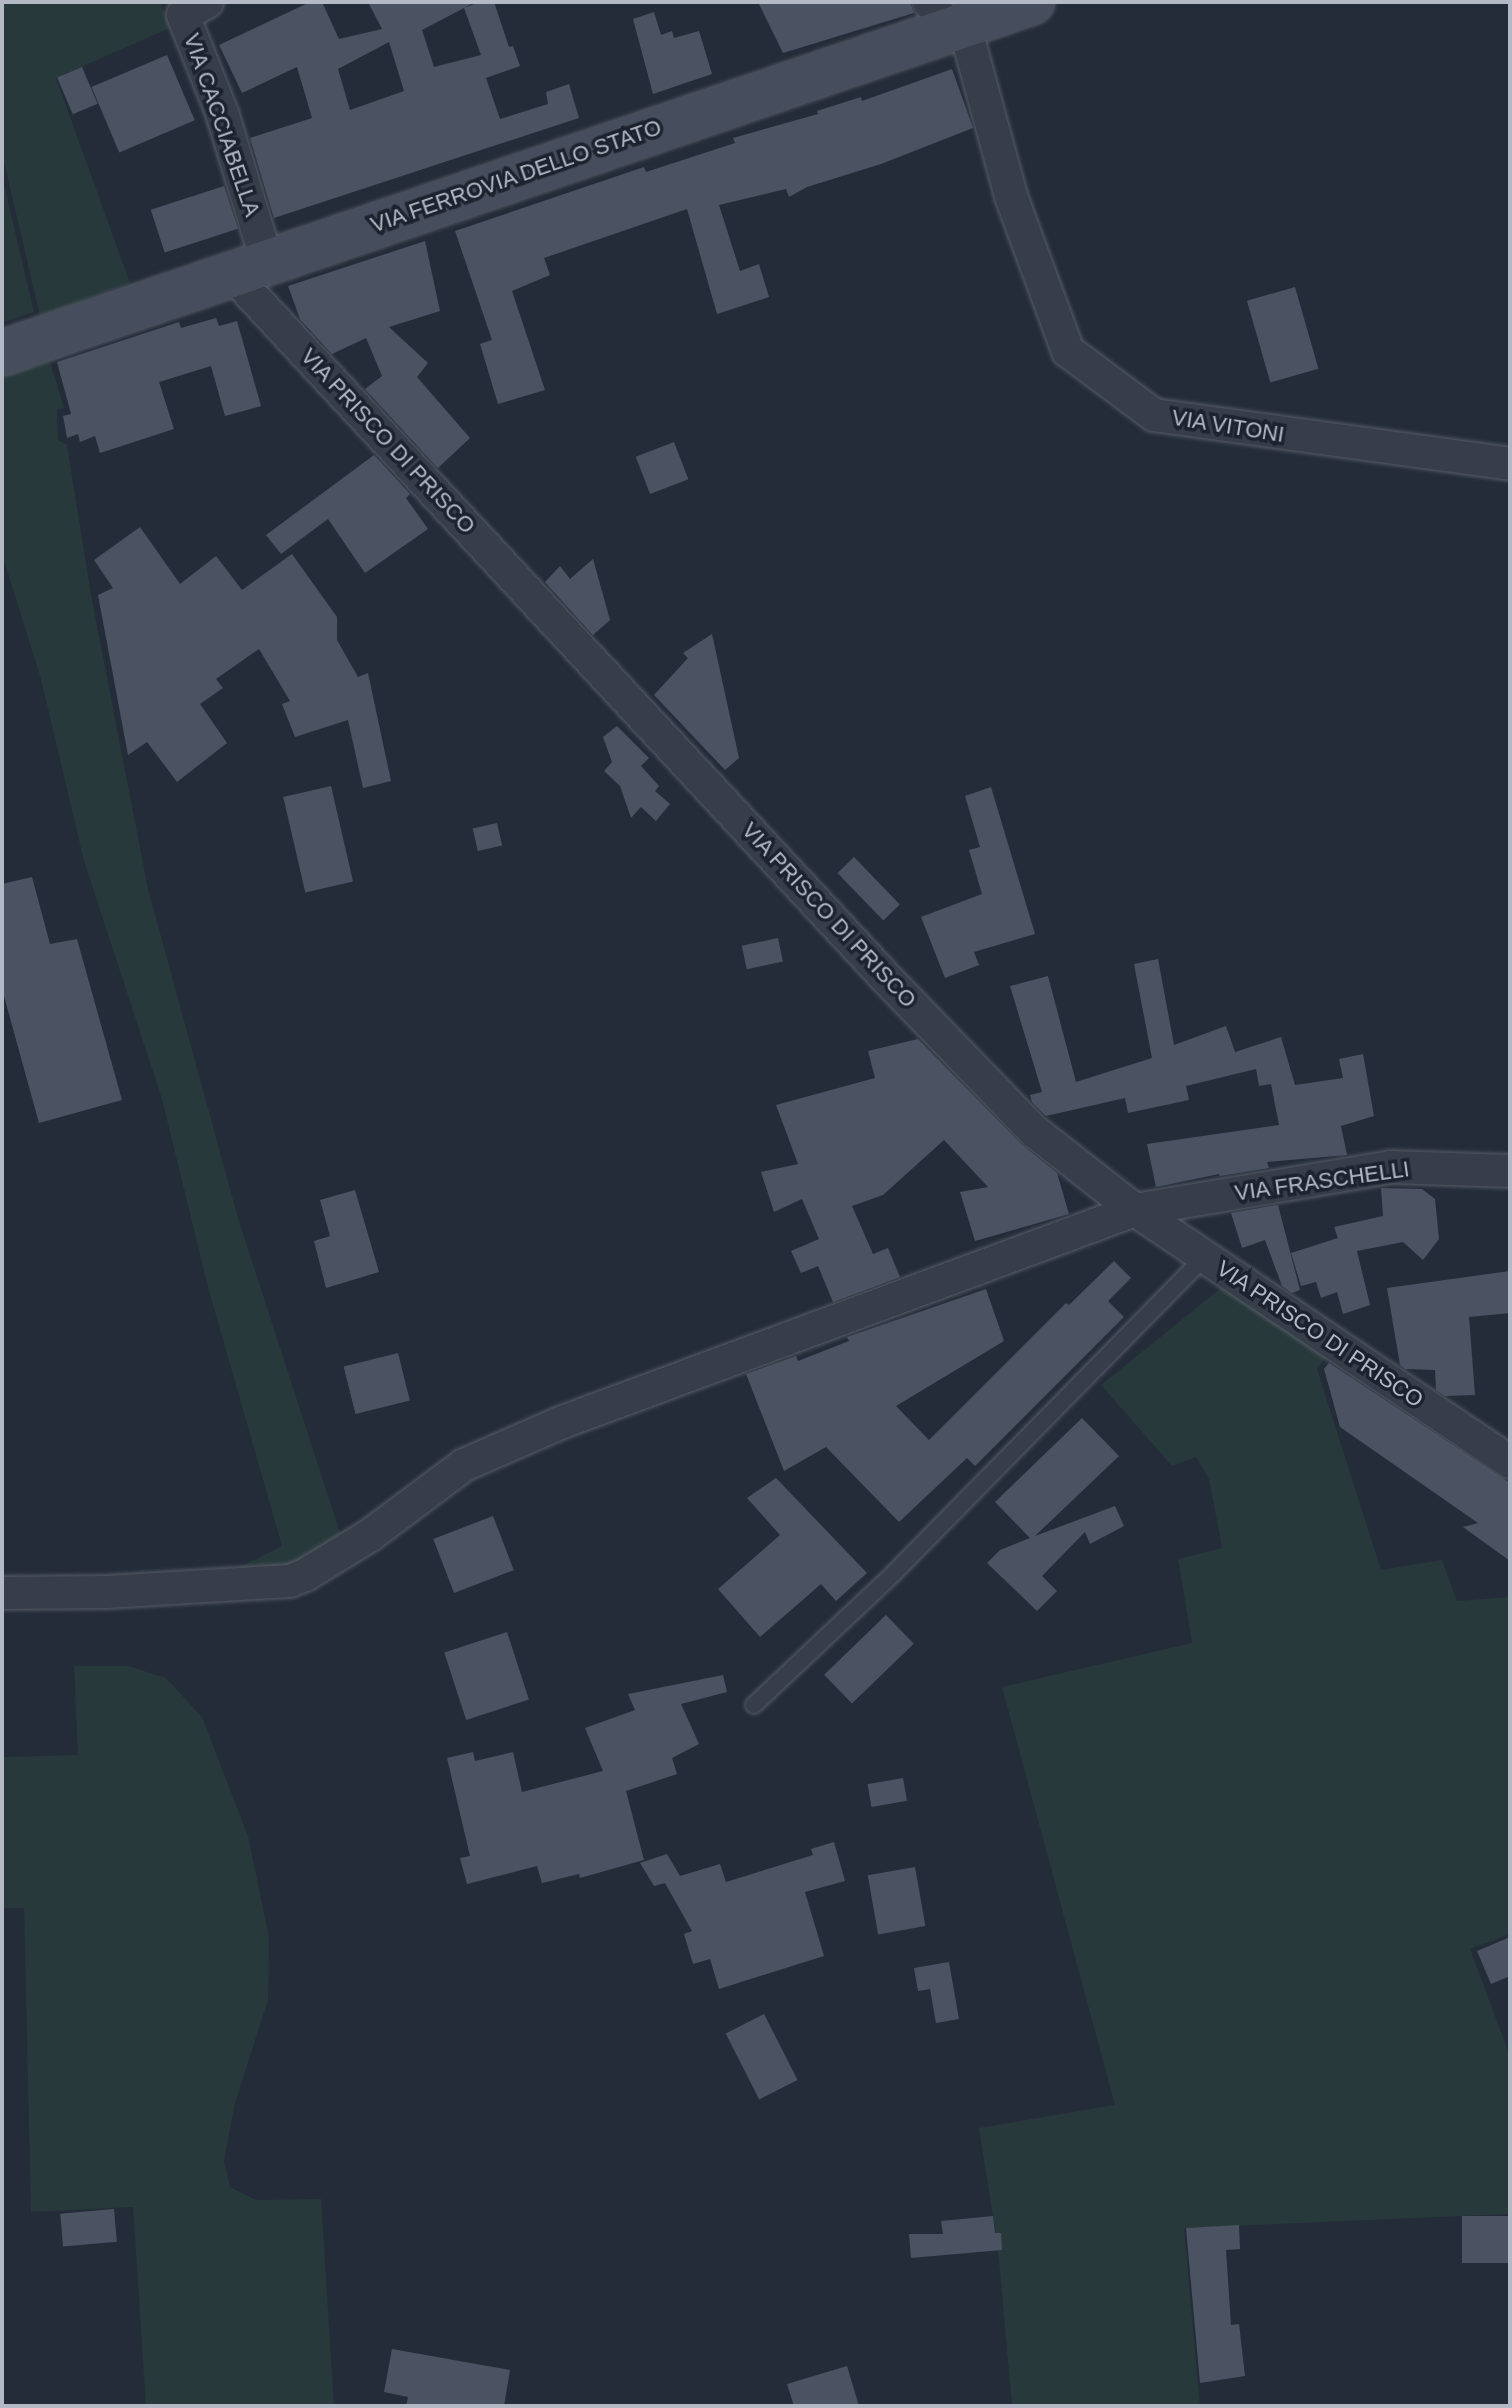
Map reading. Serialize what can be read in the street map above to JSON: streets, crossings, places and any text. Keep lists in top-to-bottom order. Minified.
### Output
{"streets":{"main road":["VIA FERROVIA DELLO STATO"],"street":["VIA CACCIABELLA","VIA VITONI","VIA PRISCO DI PRISCO","VIA FRASCHELLI"]},"crossings":[["VIA CACCIABELLA","VIA FERROVIA DELLO STATO"],["VIA CACCIABELLA","VIA PRISCO DI PRISCO"],["VIA FERROVIA DELLO STATO","VIA VITONI"],["VIA FERROVIA DELLO STATO","VIA PRISCO DI PRISCO"],["VIA PRISCO DI PRISCO","VIA FRASCHELLI"]]}
